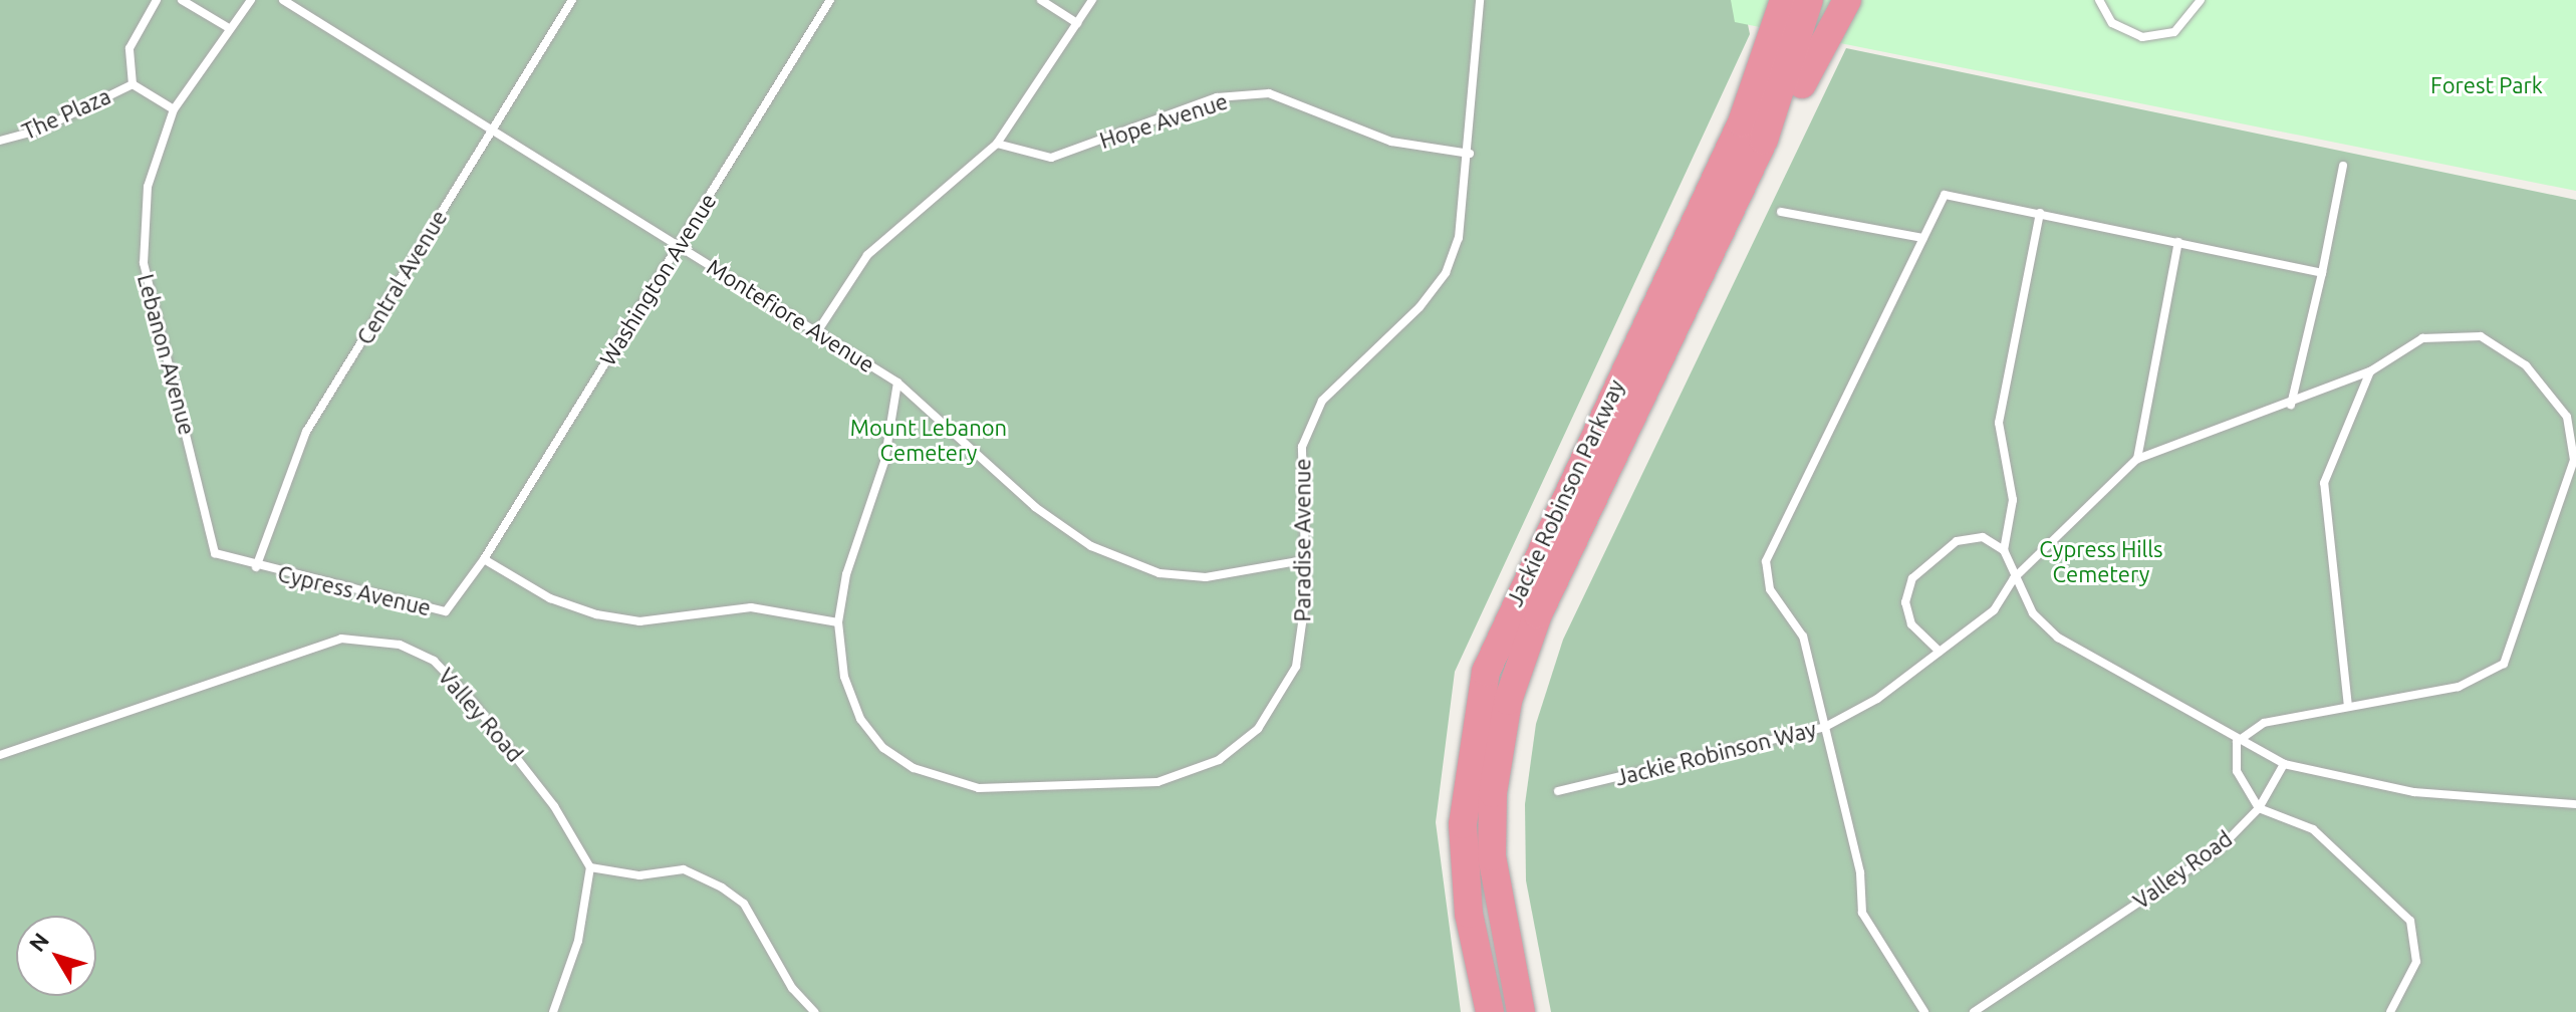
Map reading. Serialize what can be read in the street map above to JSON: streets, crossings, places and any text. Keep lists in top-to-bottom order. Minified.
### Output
{"streets":{"highway":["Jackie Robinson Parkway"],"lane":["The Plaza","Hope Avenue","Central Avenue","Washington Avenue","Montefiore Avenue","Lebanon Avenue","Paradise Avenue","Cypress Avenue","Valley Road","Jackie Robinson Way"]},"crossings":[["Hope Avenue","Paradise Avenue"],["Central Avenue","Montefiore Avenue"],["Central Avenue","Cypress Avenue"],["Washington Avenue","Montefiore Avenue"],["Washington Avenue","Cypress Avenue"],["Montefiore Avenue","Paradise Avenue"],["Lebanon Avenue","Cypress Avenue"]],"parks":["Forest Park","Mount Lebanon Cemetery","Cypress Hills Cemetery"],"north":"top left"}
